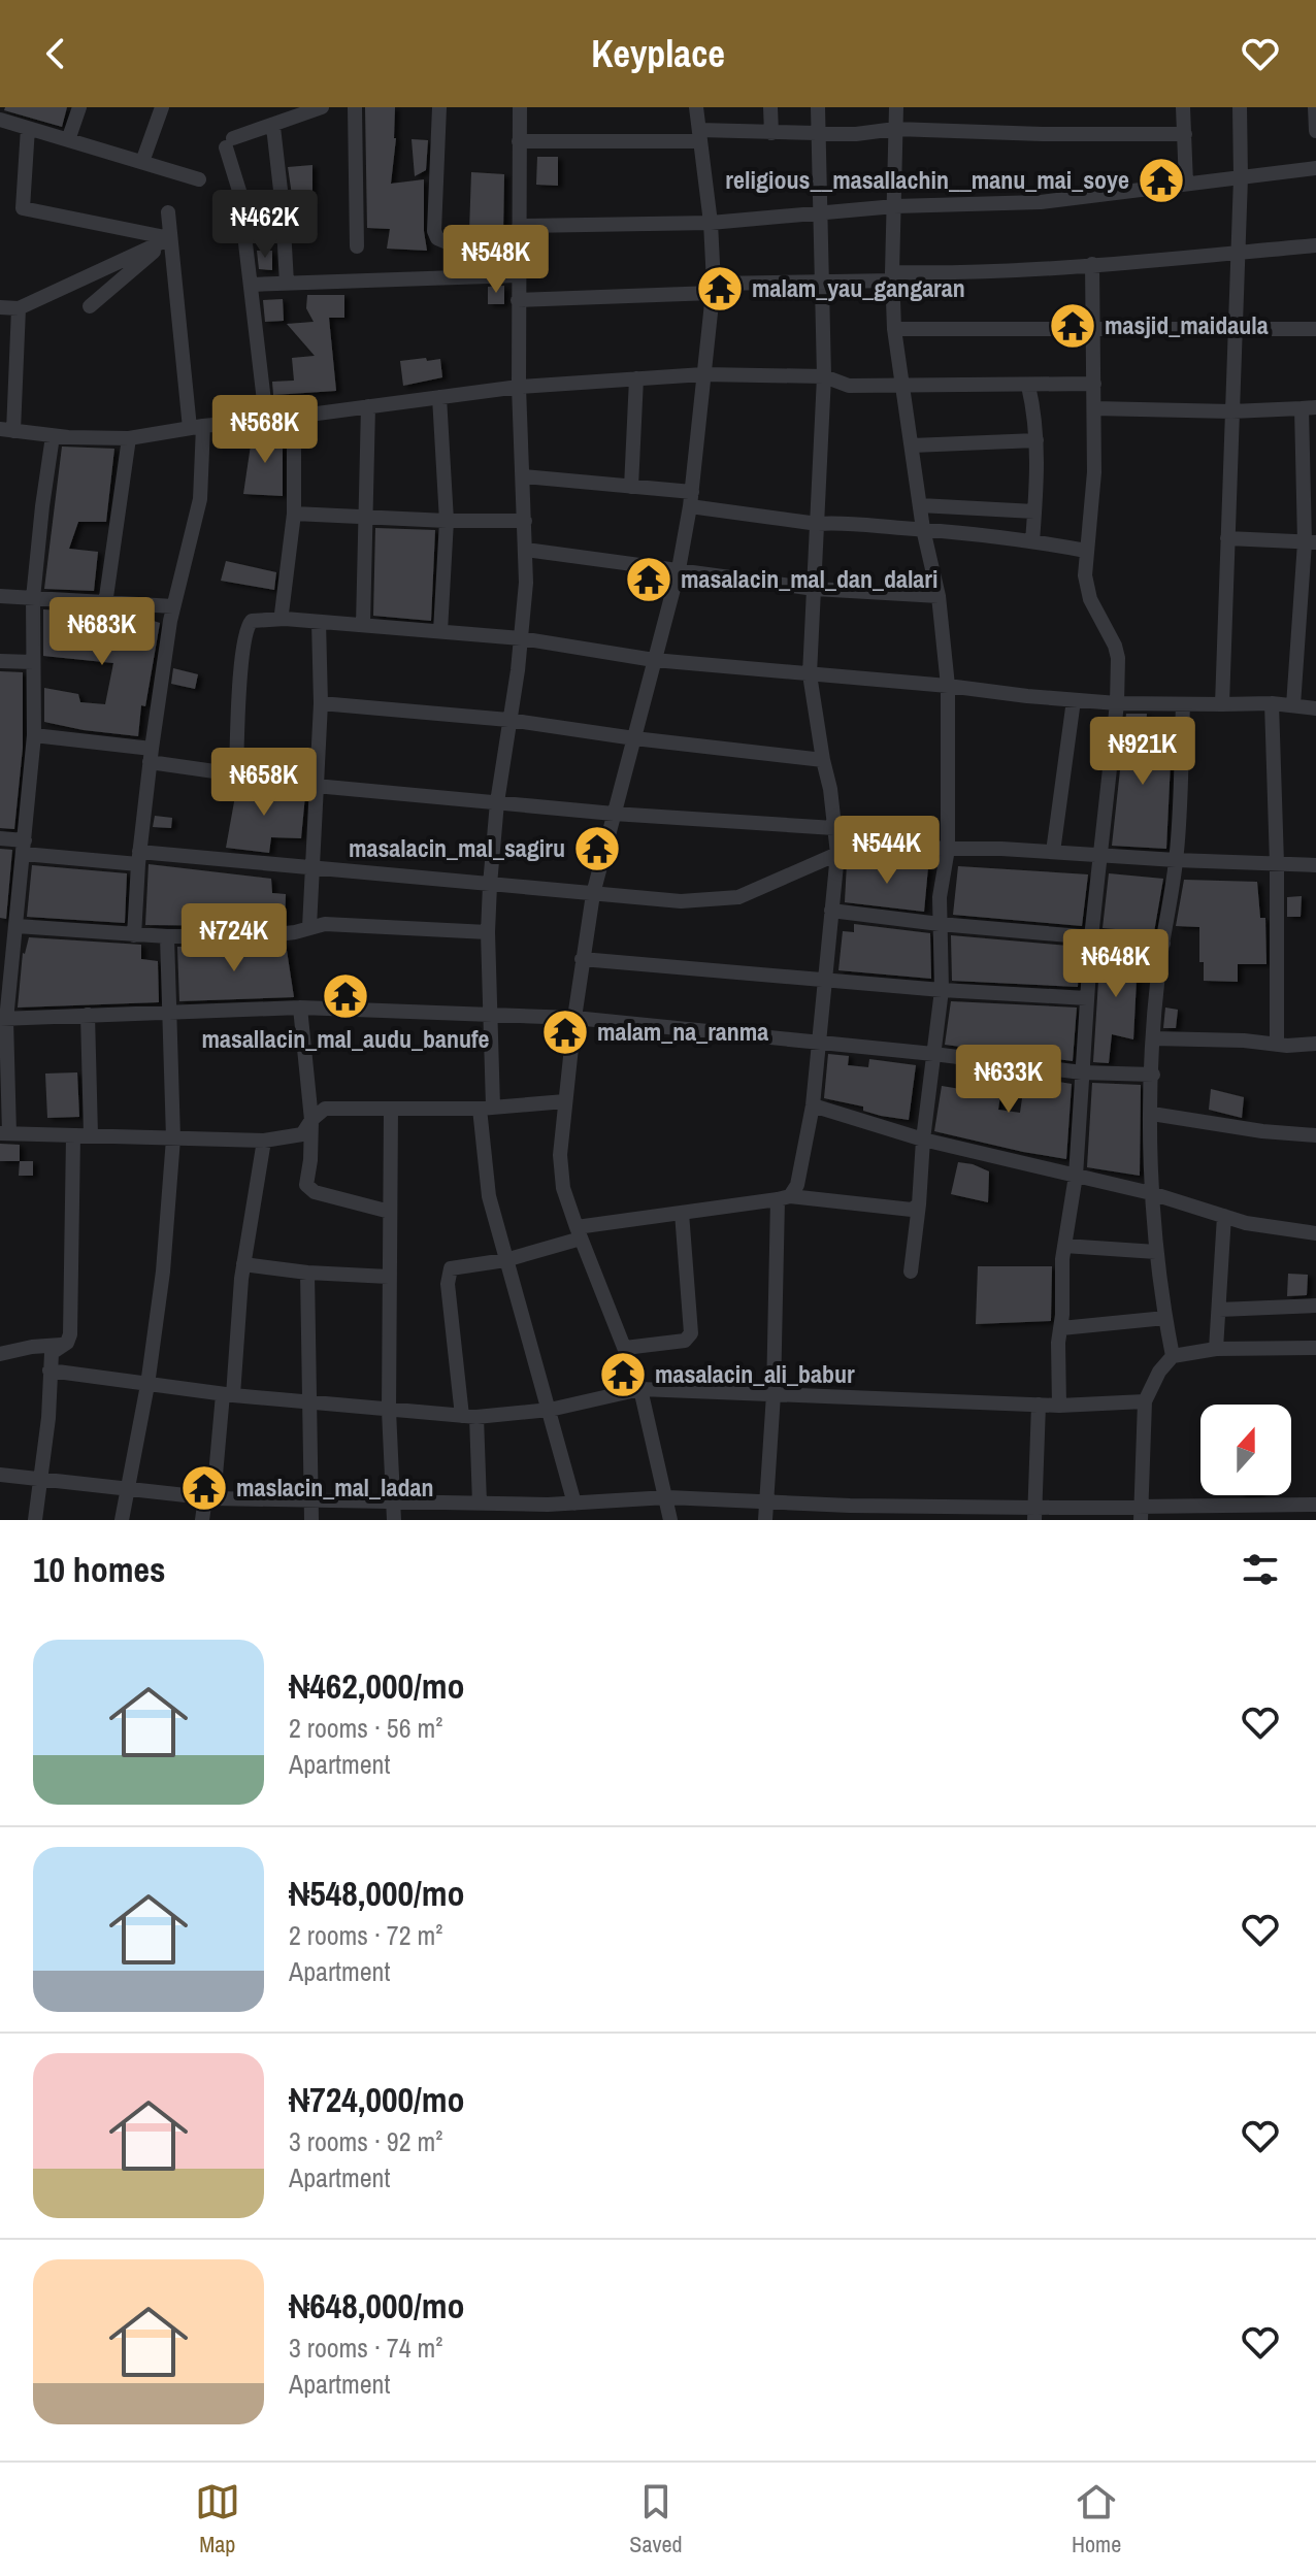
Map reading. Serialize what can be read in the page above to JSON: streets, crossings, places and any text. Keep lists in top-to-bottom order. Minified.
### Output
{"places":{"temple":["religious__masallachin__manu_mai_soye","malam_yau_gangaran","masjid_maidaula","masalacin_mal_dan_dalari","masalacin_mal_sagiru","masallacin_mal_audu_banufe","malam_na_ranma","masalacin_ali_babur","maslacin_mal_ladan"]},"north":"top","page":{"header":"Keyplace","price":["₦462K","₦548K","₦568K","₦683K","₦921K","₦658K","₦544K","₦724K","₦648K","₦633K"],"heading":"10 homes","list":[{"name":"₦462,000/mo","note":"2 rooms · 56 m² · Apartment"},{"name":"₦548,000/mo","note":"2 rooms · 72 m² · Apartment"},{"name":"₦724,000/mo","note":"3 rooms · 92 m² · Apartment"},{"name":"₦648,000/mo","note":"3 rooms · 74 m² · Apartment"}],"tabs":["Map","Saved","Home"]}}
